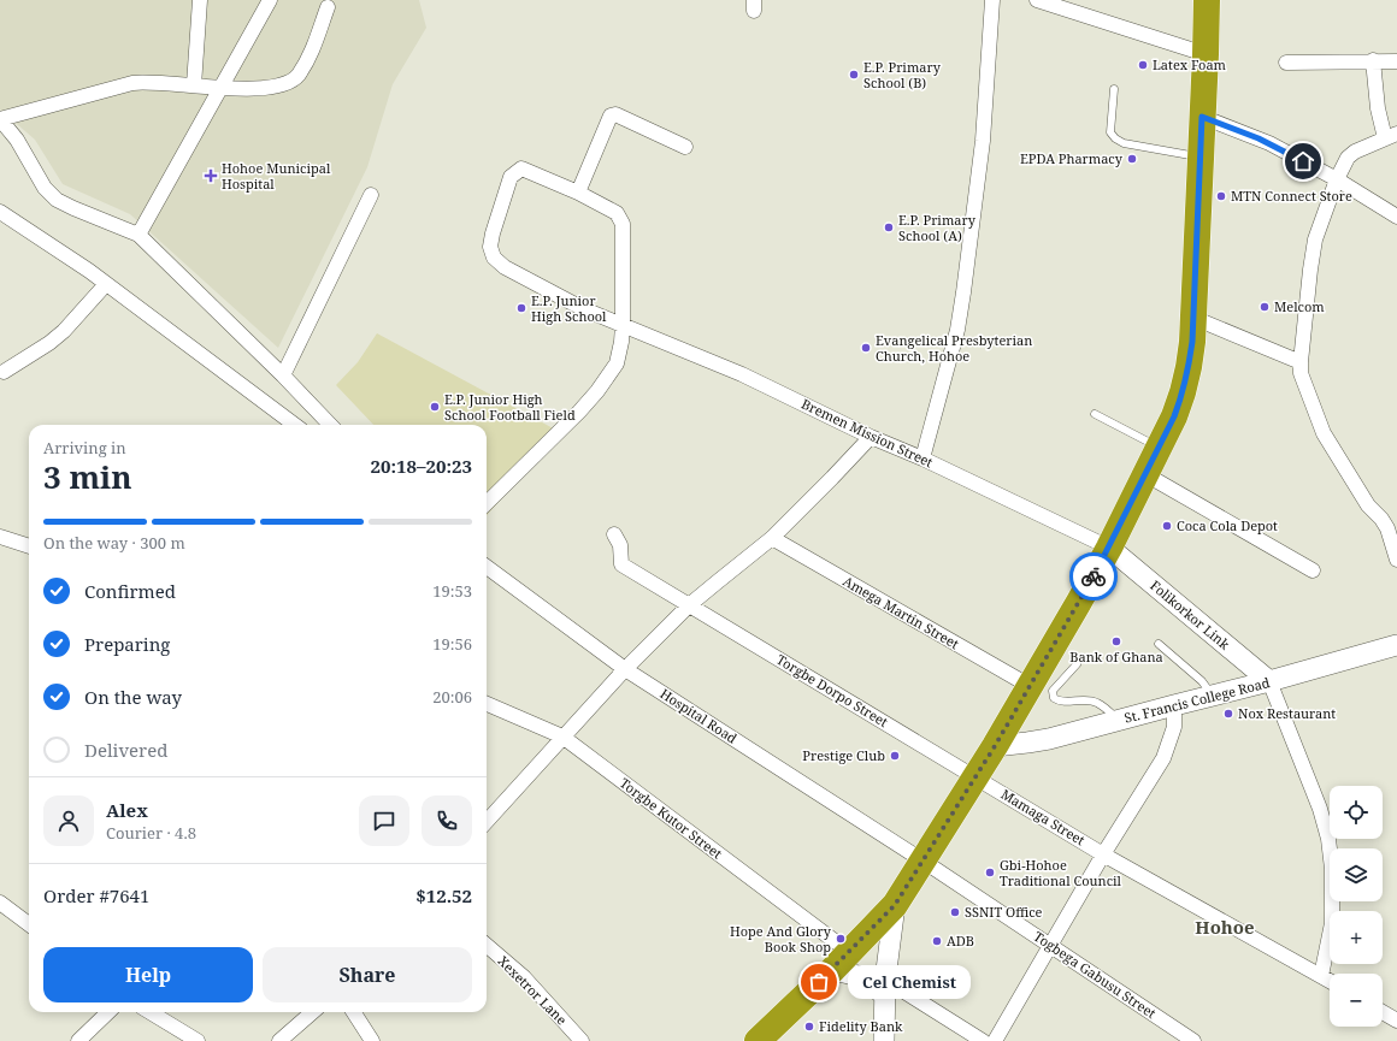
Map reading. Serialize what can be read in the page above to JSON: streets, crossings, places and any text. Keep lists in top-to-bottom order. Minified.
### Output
{"streets":{"main road":["Folikorkor Link","St. Francis College Road"],"street":["Bremen Mission Street","Amega Martin Street","Torgbe Dorpo Street","Hospital Road","Mamaga Street","Torgbe Kutor Street","Togbega Gabusu Street","Xexetror Lane"]},"crossings":[["Bremen Mission Street","Folikorkor Link"],["Folikorkor Link","St. Francis College Road"],["Torgbe Dorpo Street","Mamaga Street"],["Hospital Road","Togbega Gabusu Street"]],"districts":["Hohoe"],"places":{"other":["Latex Foam","E.P. Primary School (B)","EPDA Pharmacy","MTN Connect Store","E.P. Primary School (A)","Melcom","E.P. Junior High School","Evangelical Presbyterian Church, Hohoe","E.P. Junior High School Football Field","Coca Cola Depot","Bank of Ghana","Nox Restaurant","Prestige Club","Gbi-Hohoe Traditional Council","SSNIT Office","Hope And Glory Book Shop","ADB","Cel Chemist","Fidelity Bank"],"health":["Hohoe Municipal Hospital"]},"page":{"heading":["3 min","Arriving in","20:18–20:23"],"panel":["Alex","Courier · 4.8","Order #7641","$12.52"],"bar":"On the way · 300 m","list":[["Confirmed","19:53"],["Preparing","19:56"],["On the way","20:06"],"Delivered"],"map_buttons":["+","−"],"buttons":["Help","Share"],"bubble":"Cel Chemist"}}
